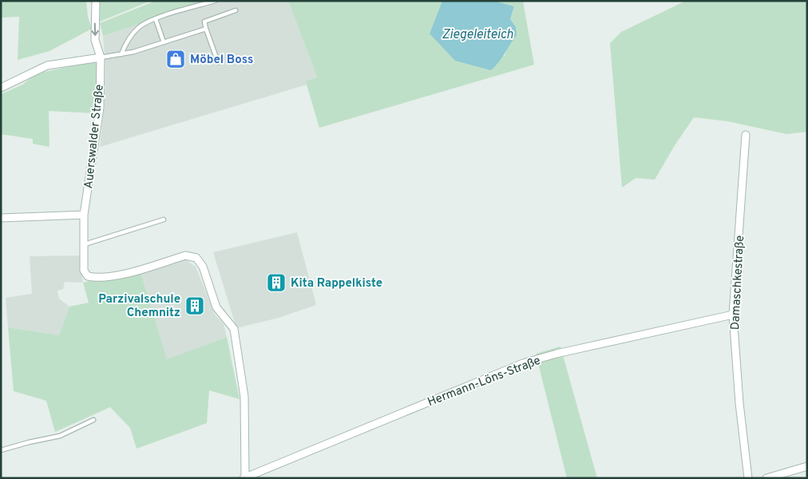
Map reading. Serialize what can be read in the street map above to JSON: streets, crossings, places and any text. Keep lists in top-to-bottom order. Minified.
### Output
{"streets":{"street":["Auerswalder Straße","Damaschkestraße","Hermann-Löns-Straße"]},"crossings":[["Auerswalder Straße","Hermann-Löns-Straße"],["Damaschkestraße","Hermann-Löns-Straße"]],"water":["Ziegeleiteich"],"places":{"shop":["Möbel Boss"],"building":["Kita Rappelkiste","Parzivalschule Chemnitz"]}}
